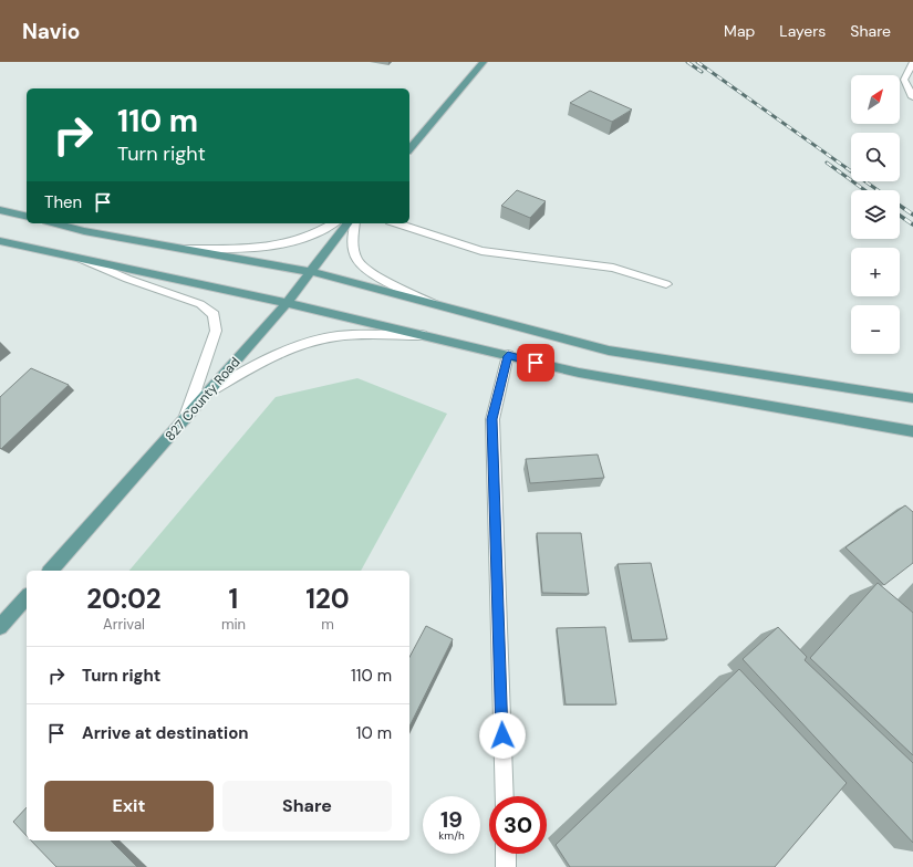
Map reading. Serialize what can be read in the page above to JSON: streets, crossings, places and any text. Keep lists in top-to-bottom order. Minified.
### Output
{"streets":{"main road":["827 County Road"]},"north":"top right","page":{"header":"Navio","nav":["Map","Layers","Share"],"map_buttons":["+","−"],"turn":["110 m","Turn right"],"then":"Then","eta":["20:02","Arrival","1","min","120","m"],"list":[{"name":"Turn right","value":"110 m"},{"name":"Arrive at destination","value":"10 m"}],"buttons":["Exit","Share"],"speed":"19 km/h","limit":"30"}}
